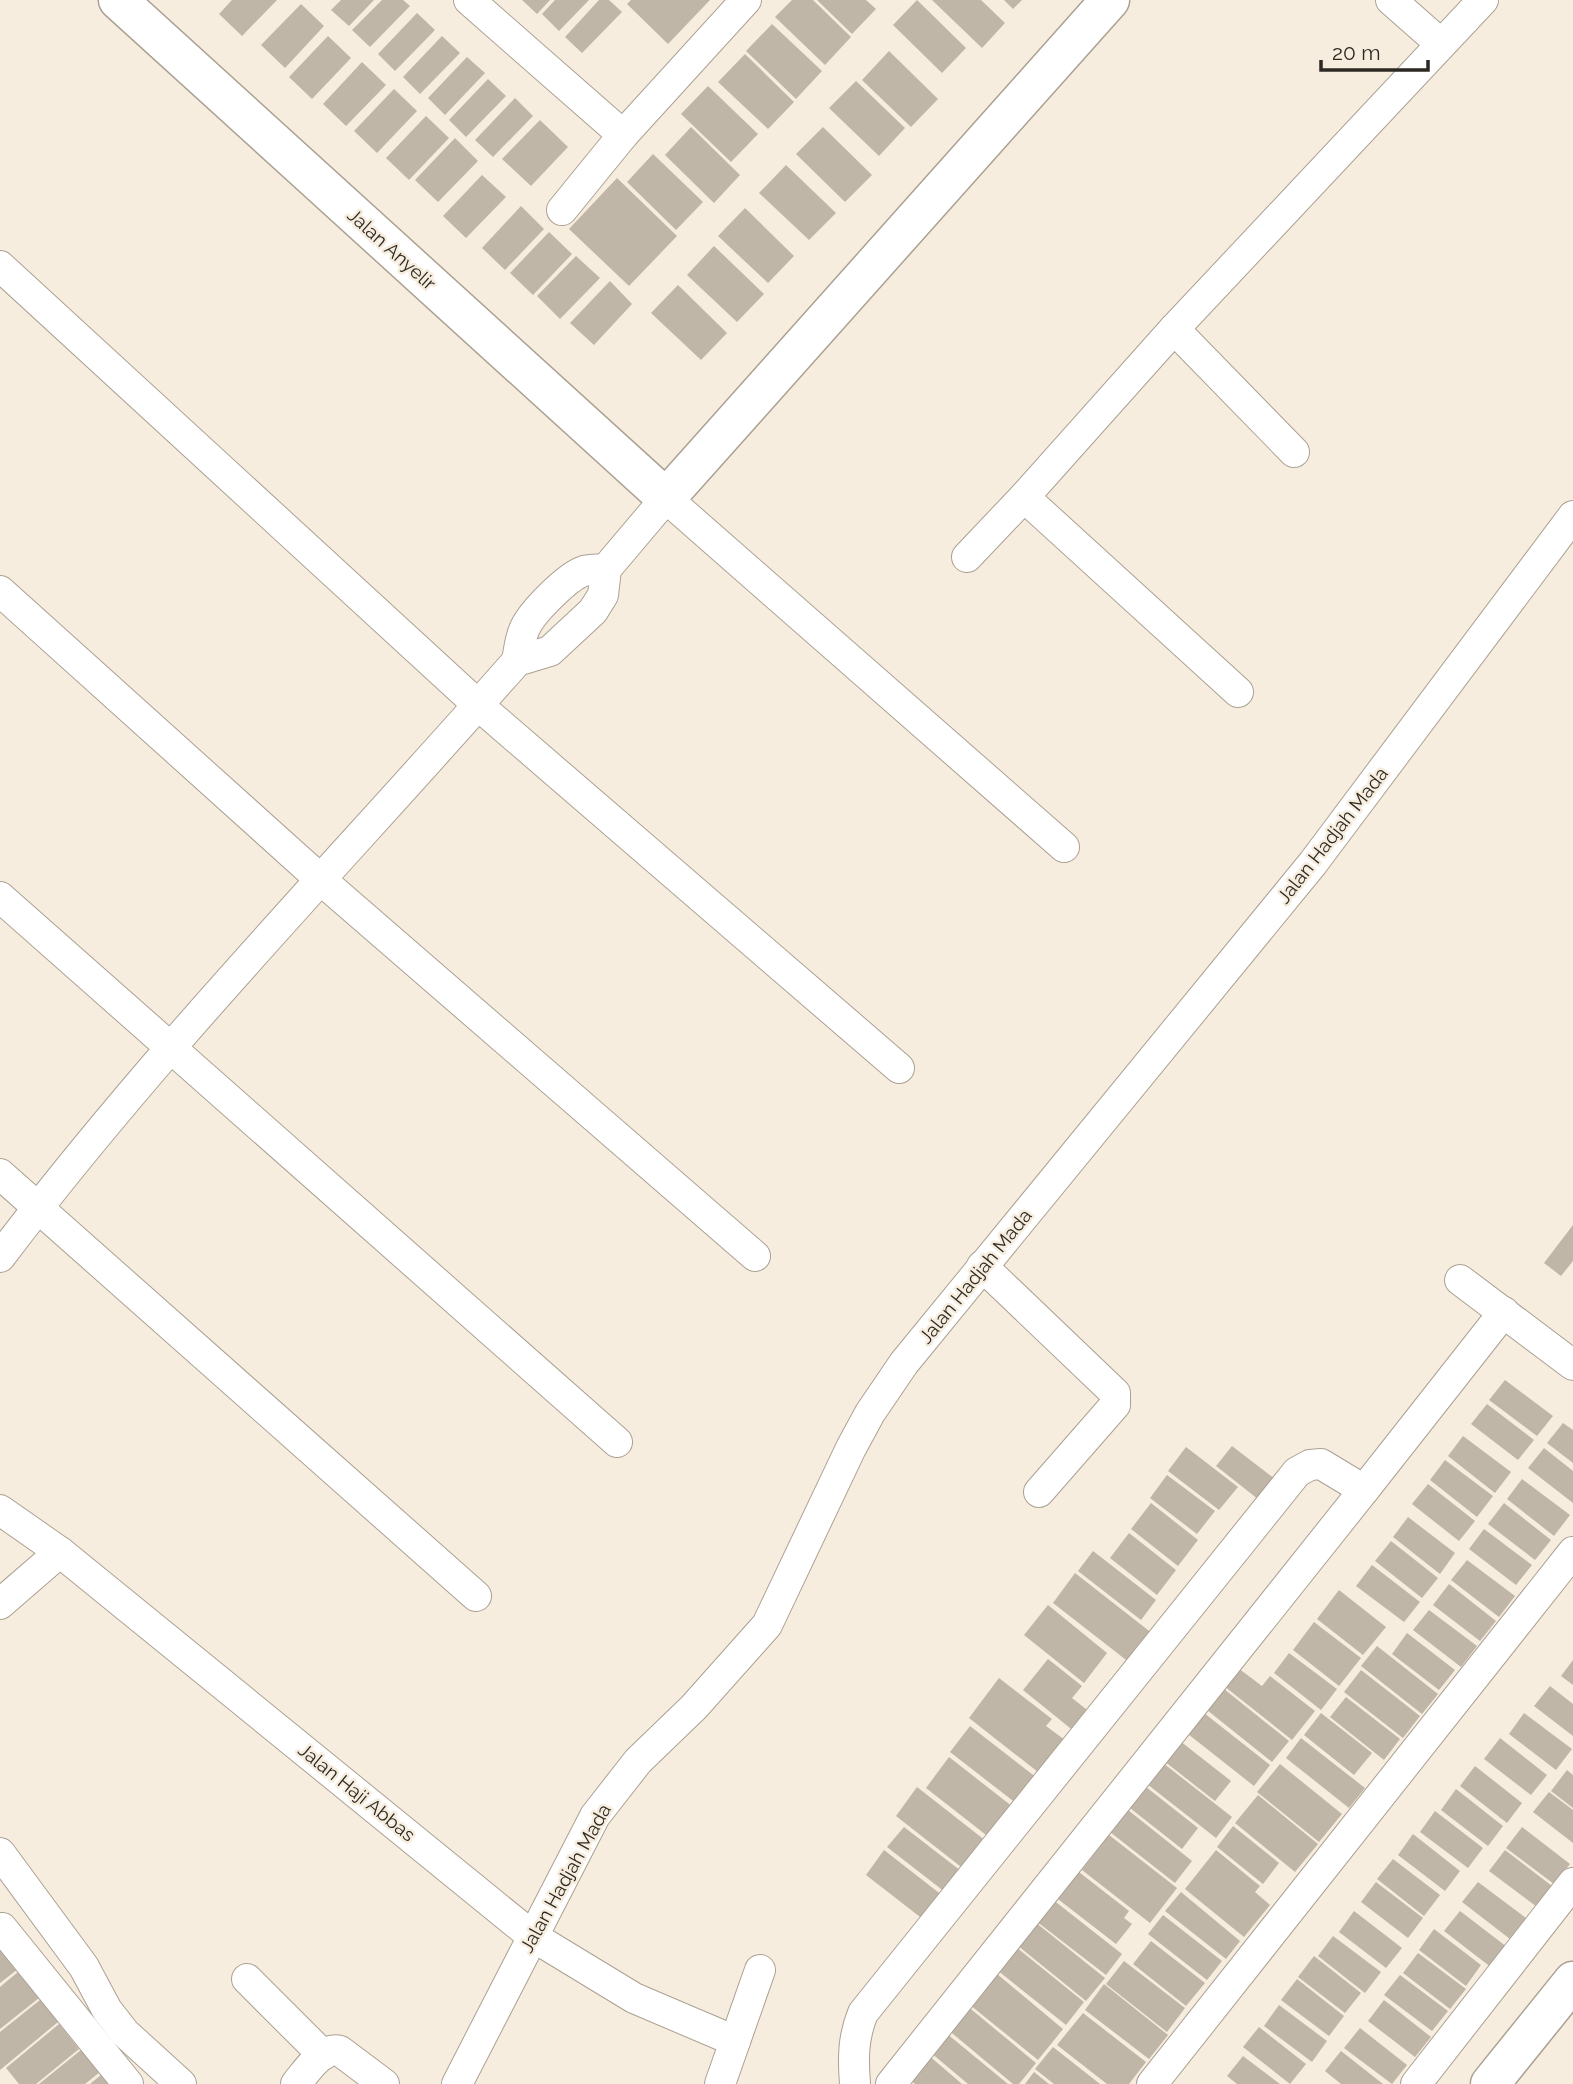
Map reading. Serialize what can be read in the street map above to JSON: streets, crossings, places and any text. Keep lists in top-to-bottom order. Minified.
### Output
{"streets":{"street":["Jalan Anyelir","Jalan Hadjah Mada","Jalan Haji Abbas"]},"crossings":[["Jalan Hadjah Mada","Jalan Haji Abbas"]],"scale_bar":"20 m"}
